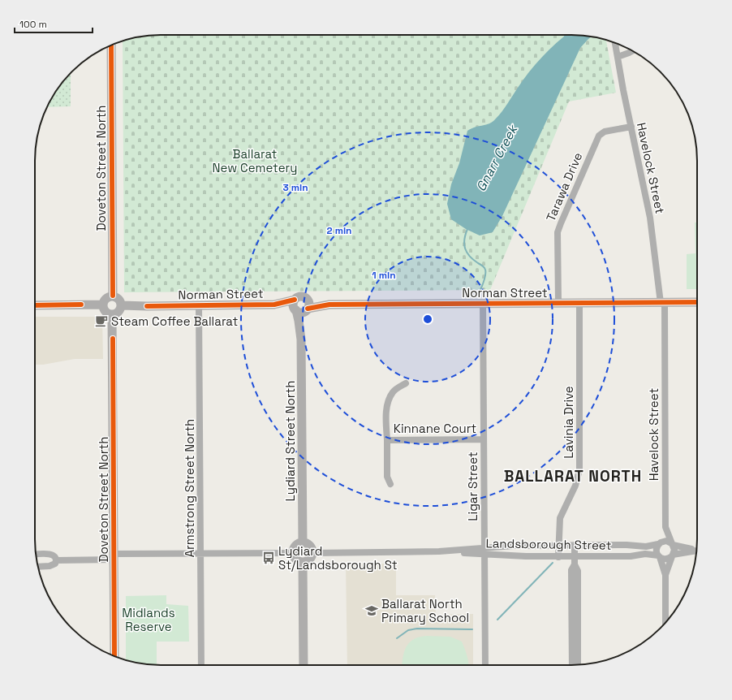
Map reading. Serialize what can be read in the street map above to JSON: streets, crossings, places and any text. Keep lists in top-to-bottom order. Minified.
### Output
{"streets":{"street":["Doveton Street North","Havelock Street","Tarawa Drive","Norman Street","Lavinia Drive","Kinnane Court","Lydiard Street North","Ligar Street","Armstrong Street North","Landsborough Street"]},"crossings":[["Doveton Street North","Norman Street"],["Havelock Street","Tarawa Drive"],["Havelock Street","Norman Street"],["Havelock Street","Landsborough Street"],["Tarawa Drive","Norman Street"],["Norman Street","Lavinia Drive"],["Norman Street","Lydiard Street North"],["Norman Street","Ligar Street"],["Norman Street","Armstrong Street North"],["Lavinia Drive","Landsborough Street"],["Kinnane Court","Ligar Street"],["Lydiard Street North","Landsborough Street"],["Ligar Street","Landsborough Street"]],"districts":["BALLARAT NORTH"],"water":["Gnarr Creek"],"parks":["Ballarat New Cemetery","Midlands Reserve"],"places":{"cafe":["Steam Coffee Ballarat"],"bus stop":["Lydiard St/Landsborough St"],"school or university":["Ballarat North Primary School"]},"scale_bar":"100 m","rings":["3 min","2 min","1 min"]}
